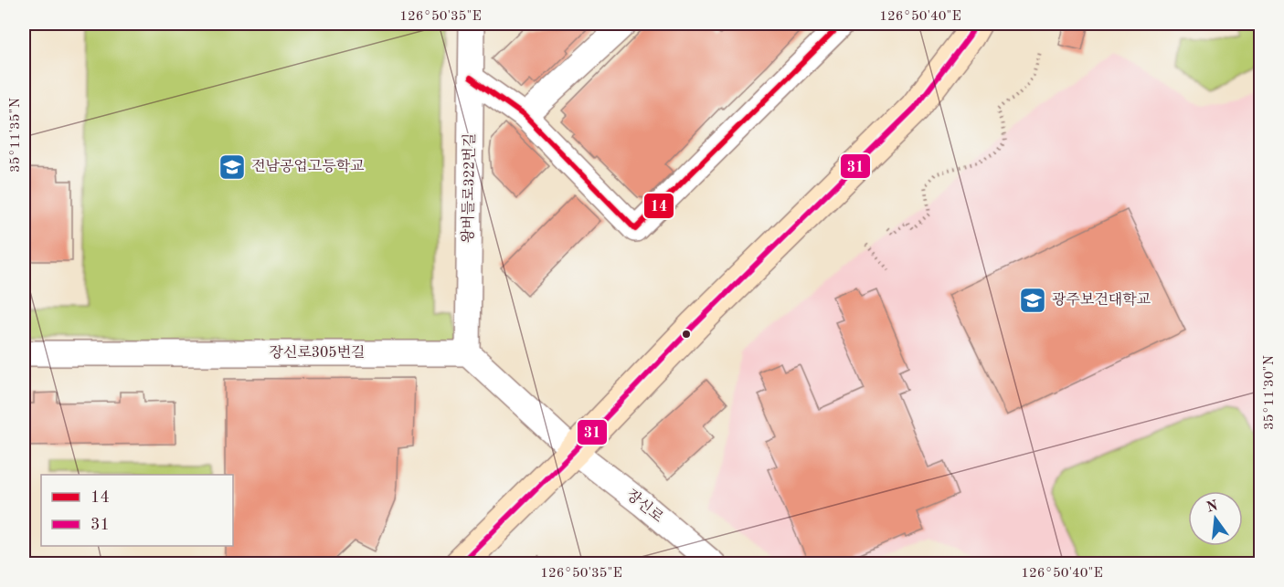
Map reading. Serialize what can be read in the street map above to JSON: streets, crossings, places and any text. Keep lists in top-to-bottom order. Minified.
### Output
{"streets":{"street":["왕버들로322번길","장신로305번길","장신로"]},"crossings":[["왕버들로322번길","장신로305번길"]],"places":{"school or university":["전남공업고등학교","광주보건대학교"]},"lines":["transit line 14","transit line 31"],"legend":["14","31"],"north":"top","coordinates":["126°50'35\"E","126°50'40\"E","35°11'35\"N","35°11'30\"N"]}
